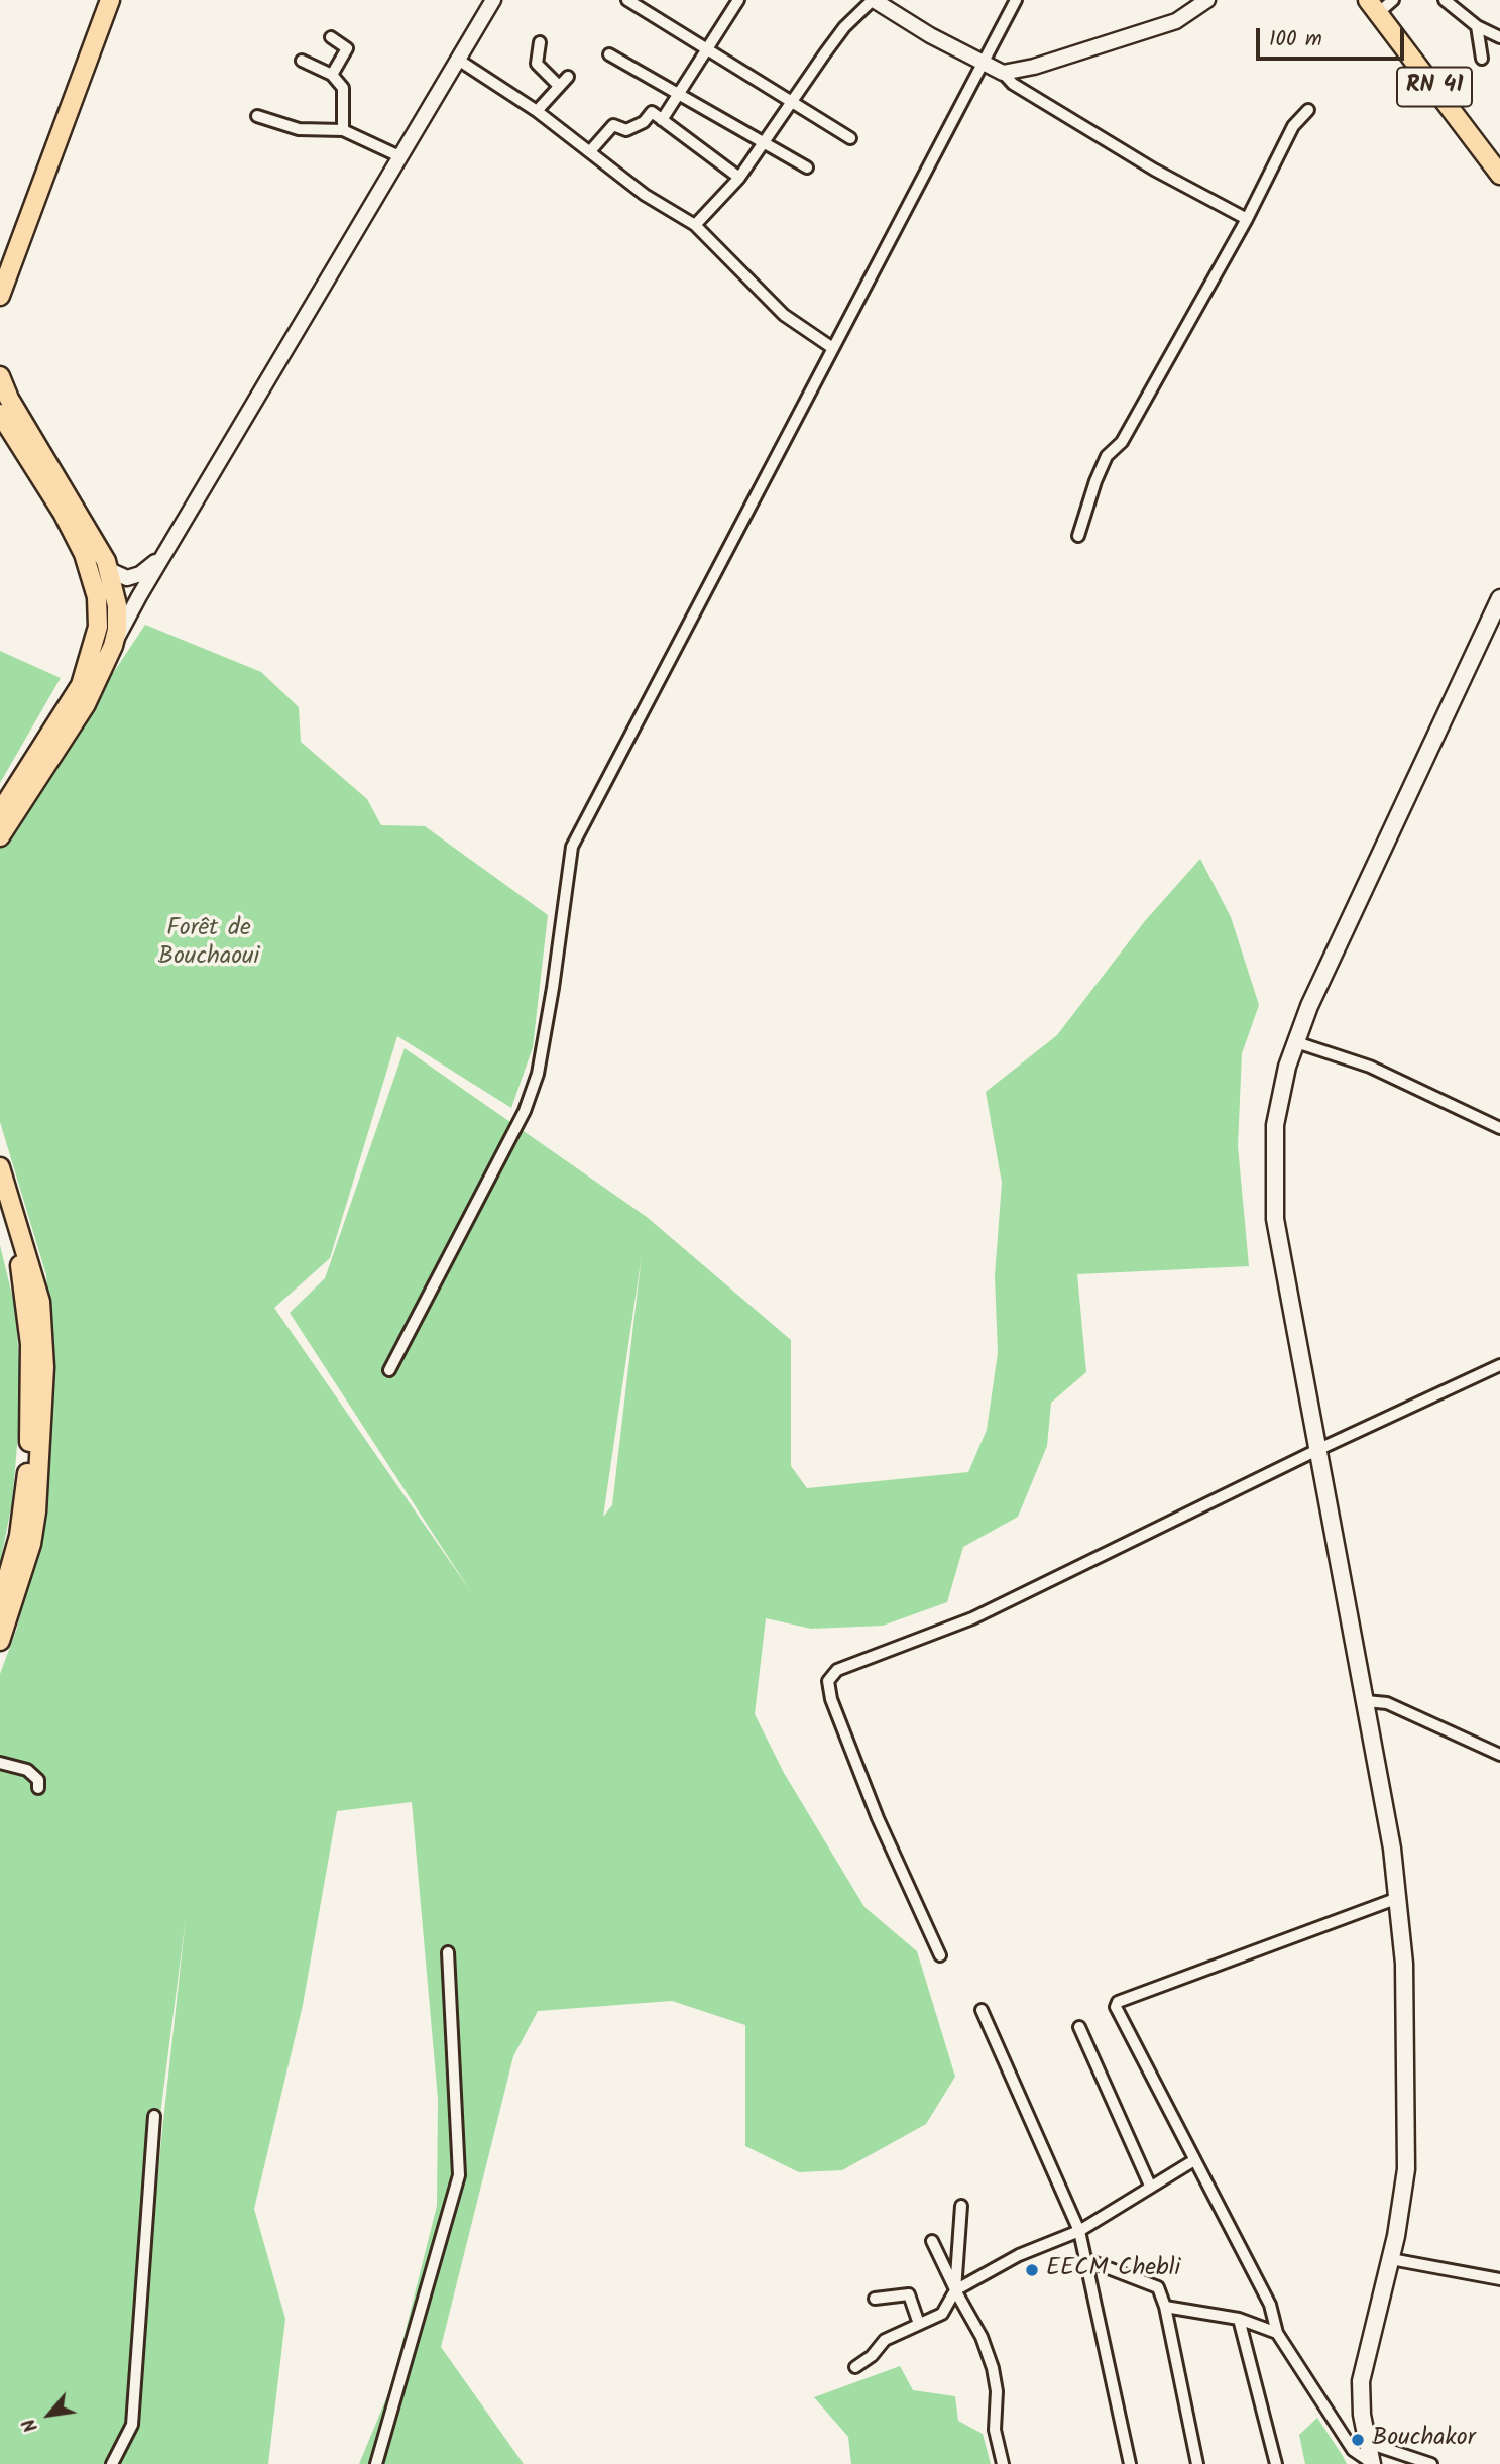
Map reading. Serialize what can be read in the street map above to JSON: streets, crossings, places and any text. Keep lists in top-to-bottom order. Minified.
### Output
{"streets":{"main road":["RN 41"]},"parks":["Forêt de Bouchaoui"],"places":["EECM Chebli","Bouchakor"],"scale_bar":"100 m","north":"bottom left"}
